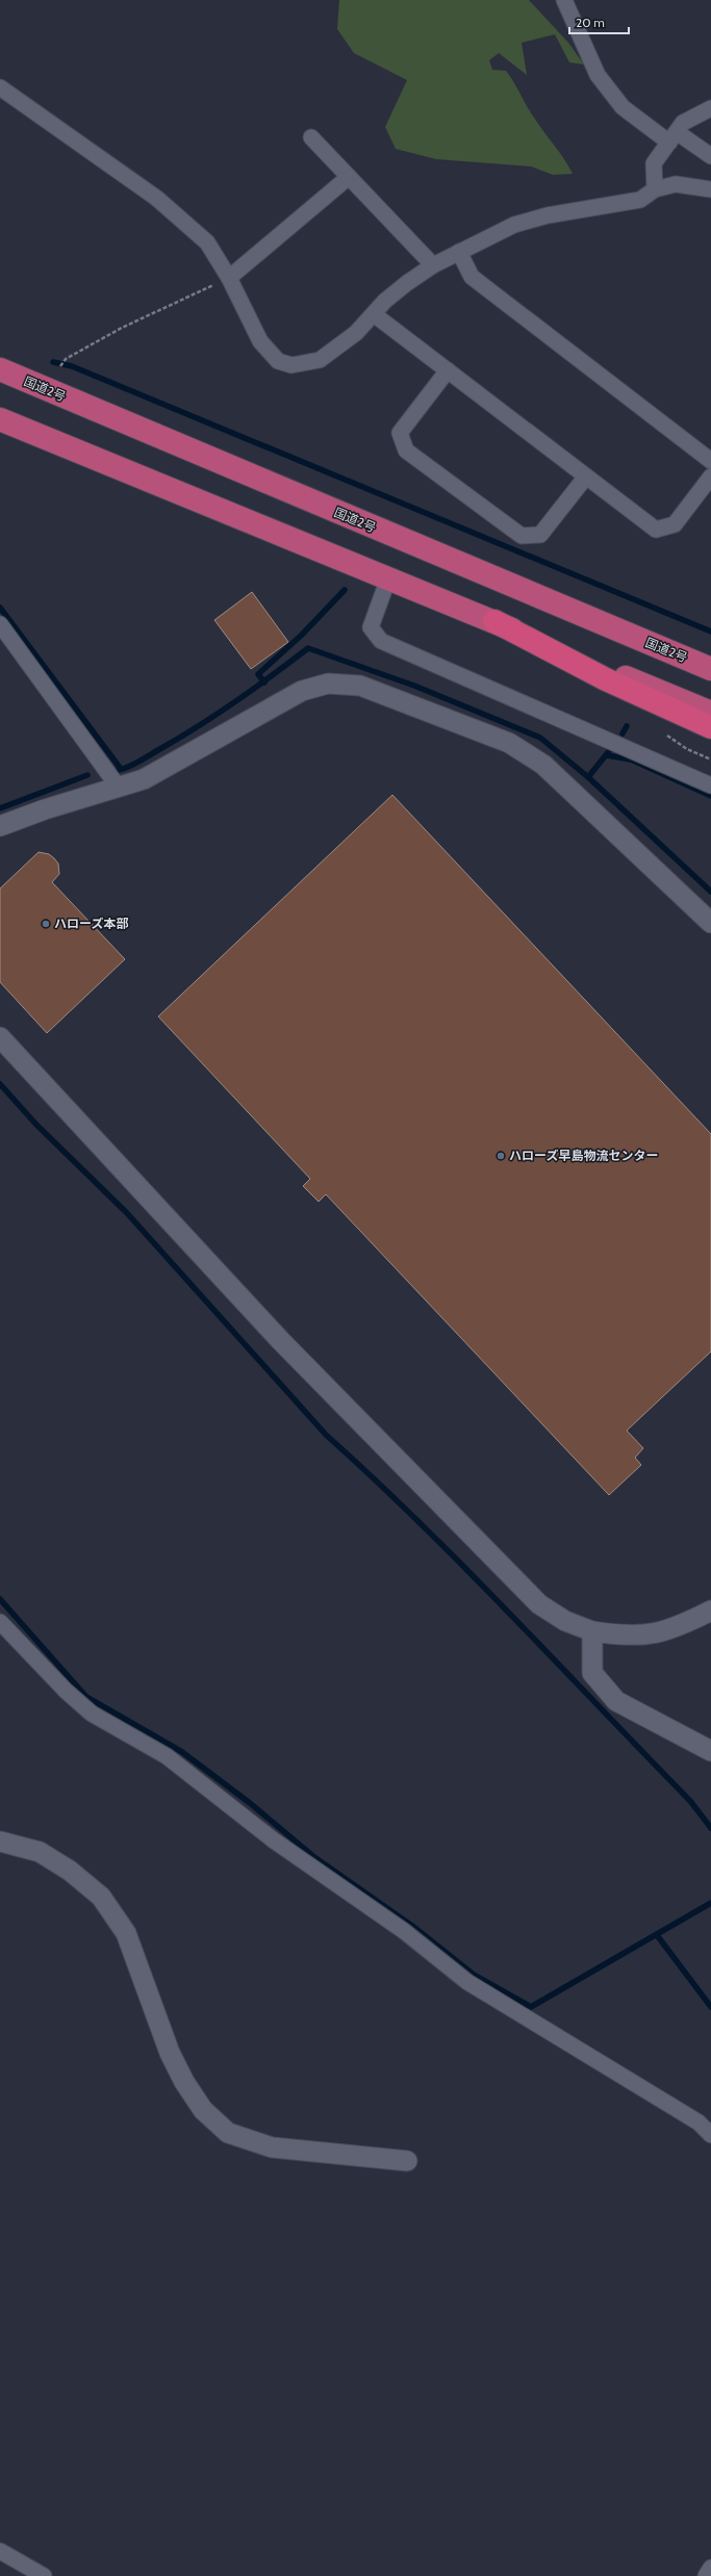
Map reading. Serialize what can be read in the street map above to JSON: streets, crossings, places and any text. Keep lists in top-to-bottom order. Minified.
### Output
{"streets":{"highway":["国道2号"]},"places":["ハローズ本部","ハローズ早島物流センター"],"scale_bar":"20 m"}
